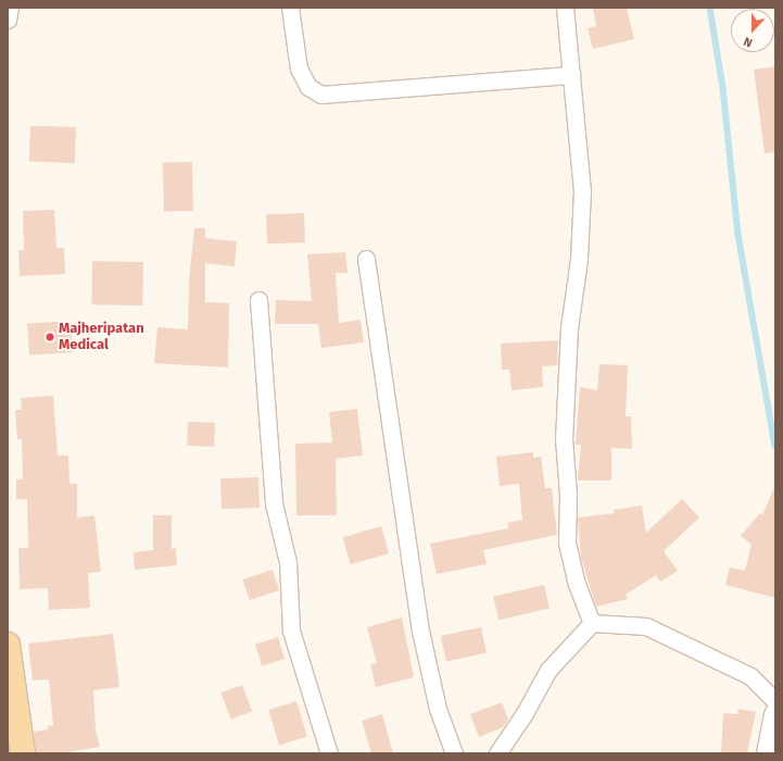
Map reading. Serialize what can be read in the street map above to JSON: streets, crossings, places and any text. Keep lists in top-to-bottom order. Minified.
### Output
{"places":["Majheripatan Medical"],"north":"bottom"}
